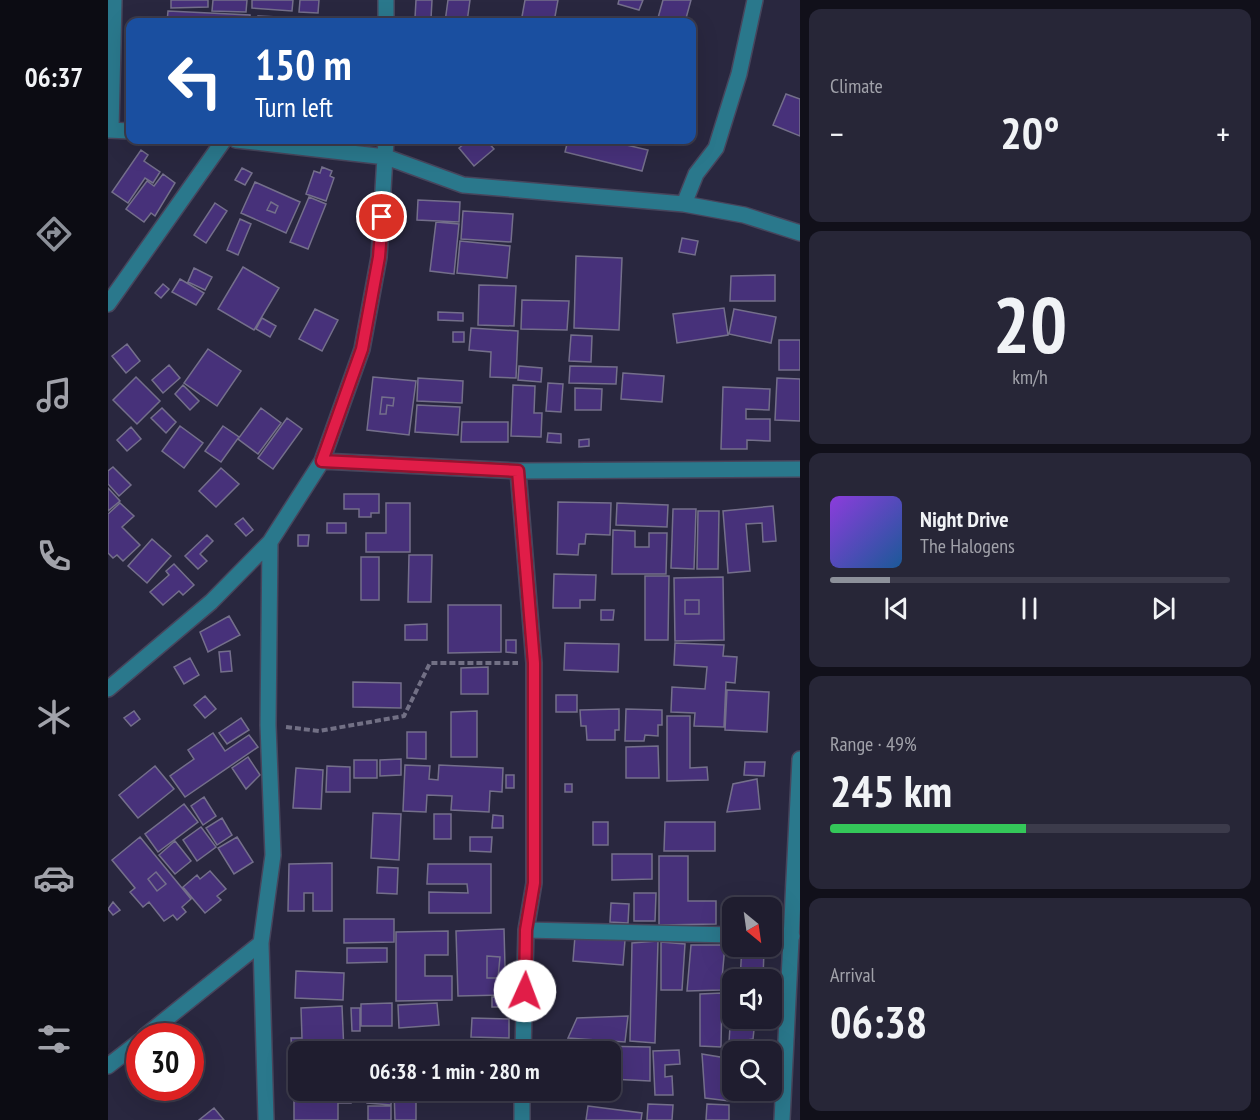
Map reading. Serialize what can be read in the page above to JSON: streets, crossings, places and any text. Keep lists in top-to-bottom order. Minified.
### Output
{"north":"bottom right","page":{"tabs":"06:37","tile":["Climate",["20","km/h"],["Range · 49%","245 km"],["Arrival","06:38"]],"turn":["150 m","Turn left"],"heat":["−","20°","+"],"song":["Night Drive","The Halogens"],"limit":"30","trip":"06:38 · 1 min · 280 m"}}
